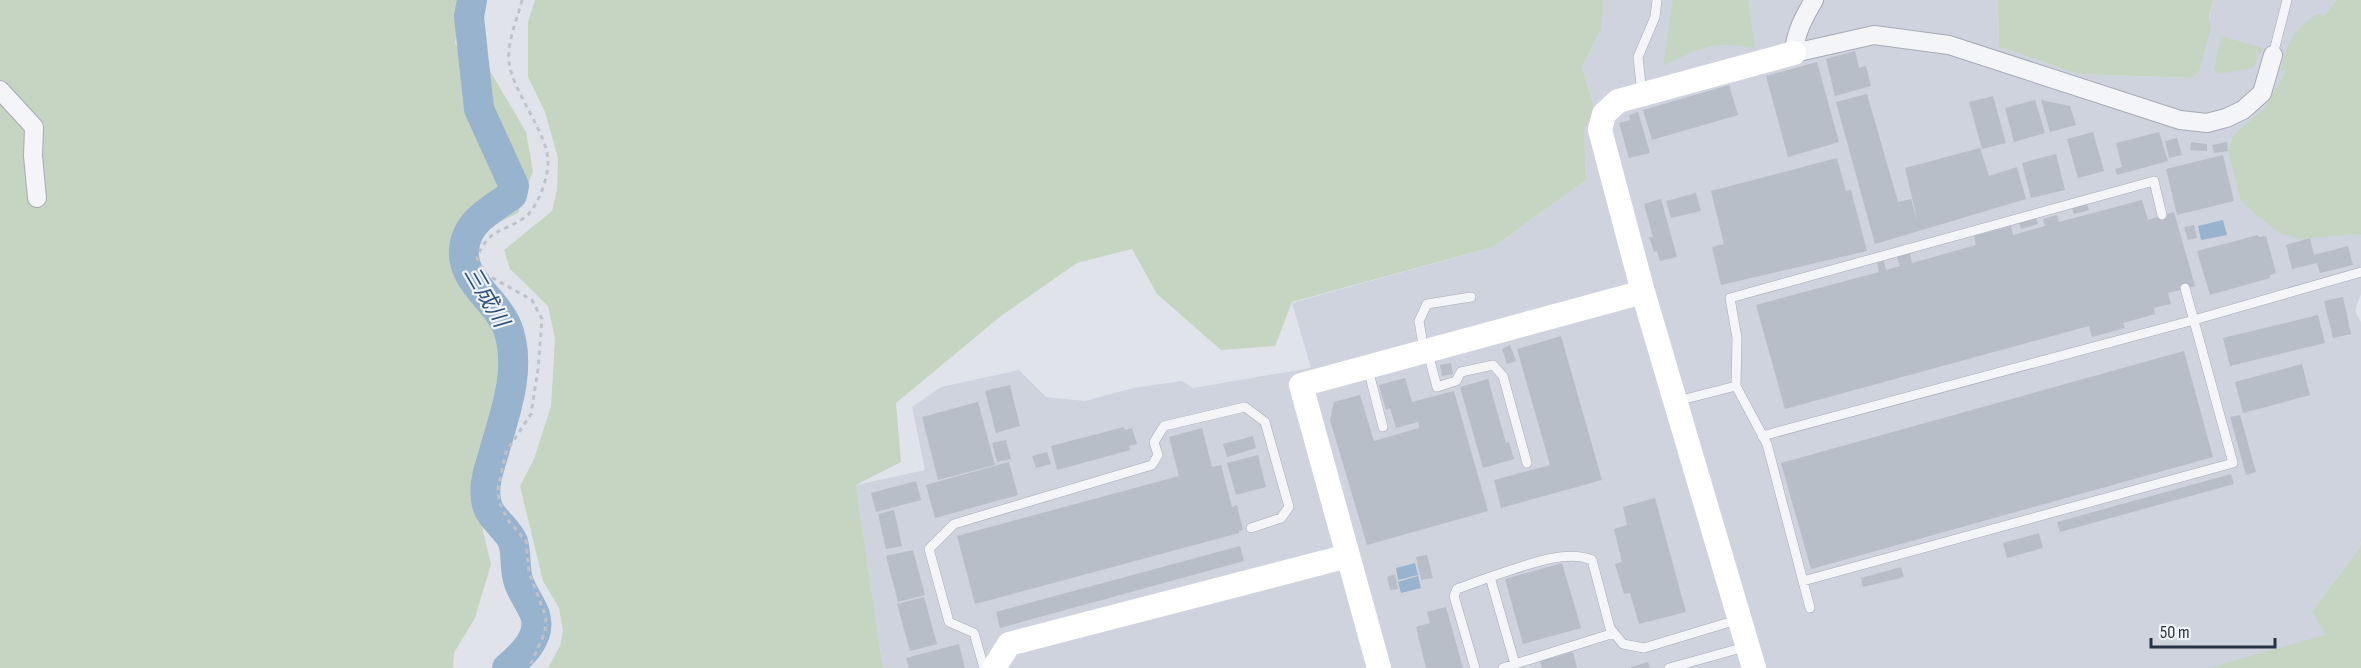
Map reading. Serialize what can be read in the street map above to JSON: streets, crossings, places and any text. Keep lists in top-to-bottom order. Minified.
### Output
{"water":["三成川"],"scale_bar":"50 m"}
